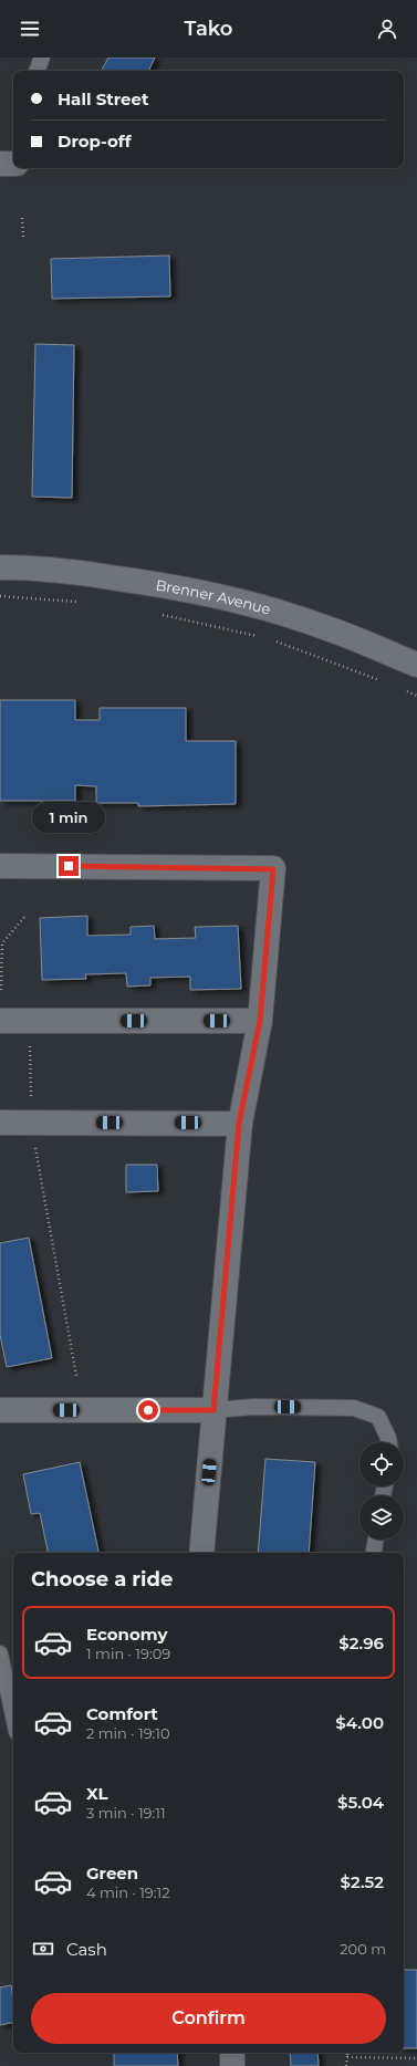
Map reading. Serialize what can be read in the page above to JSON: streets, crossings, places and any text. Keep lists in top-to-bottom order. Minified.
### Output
{"streets":{"street":["Brenner Avenue"]},"page":{"header":"Tako","banner":["Hall Street","Drop-off"],"bubble":"1 min","heading":"Choose a ride","list":[{"name":"Economy","note":"1 min · 19:09","value":"$2.96"},{"name":"Comfort","note":"2 min · 19:10","value":"$4.00"},{"name":"XL","note":"3 min · 19:11","value":"$5.04"},{"name":"Green","note":"4 min · 19:12","value":"$2.52"}],"pay":["Cash","200 m"],"buttons":"Confirm"}}
